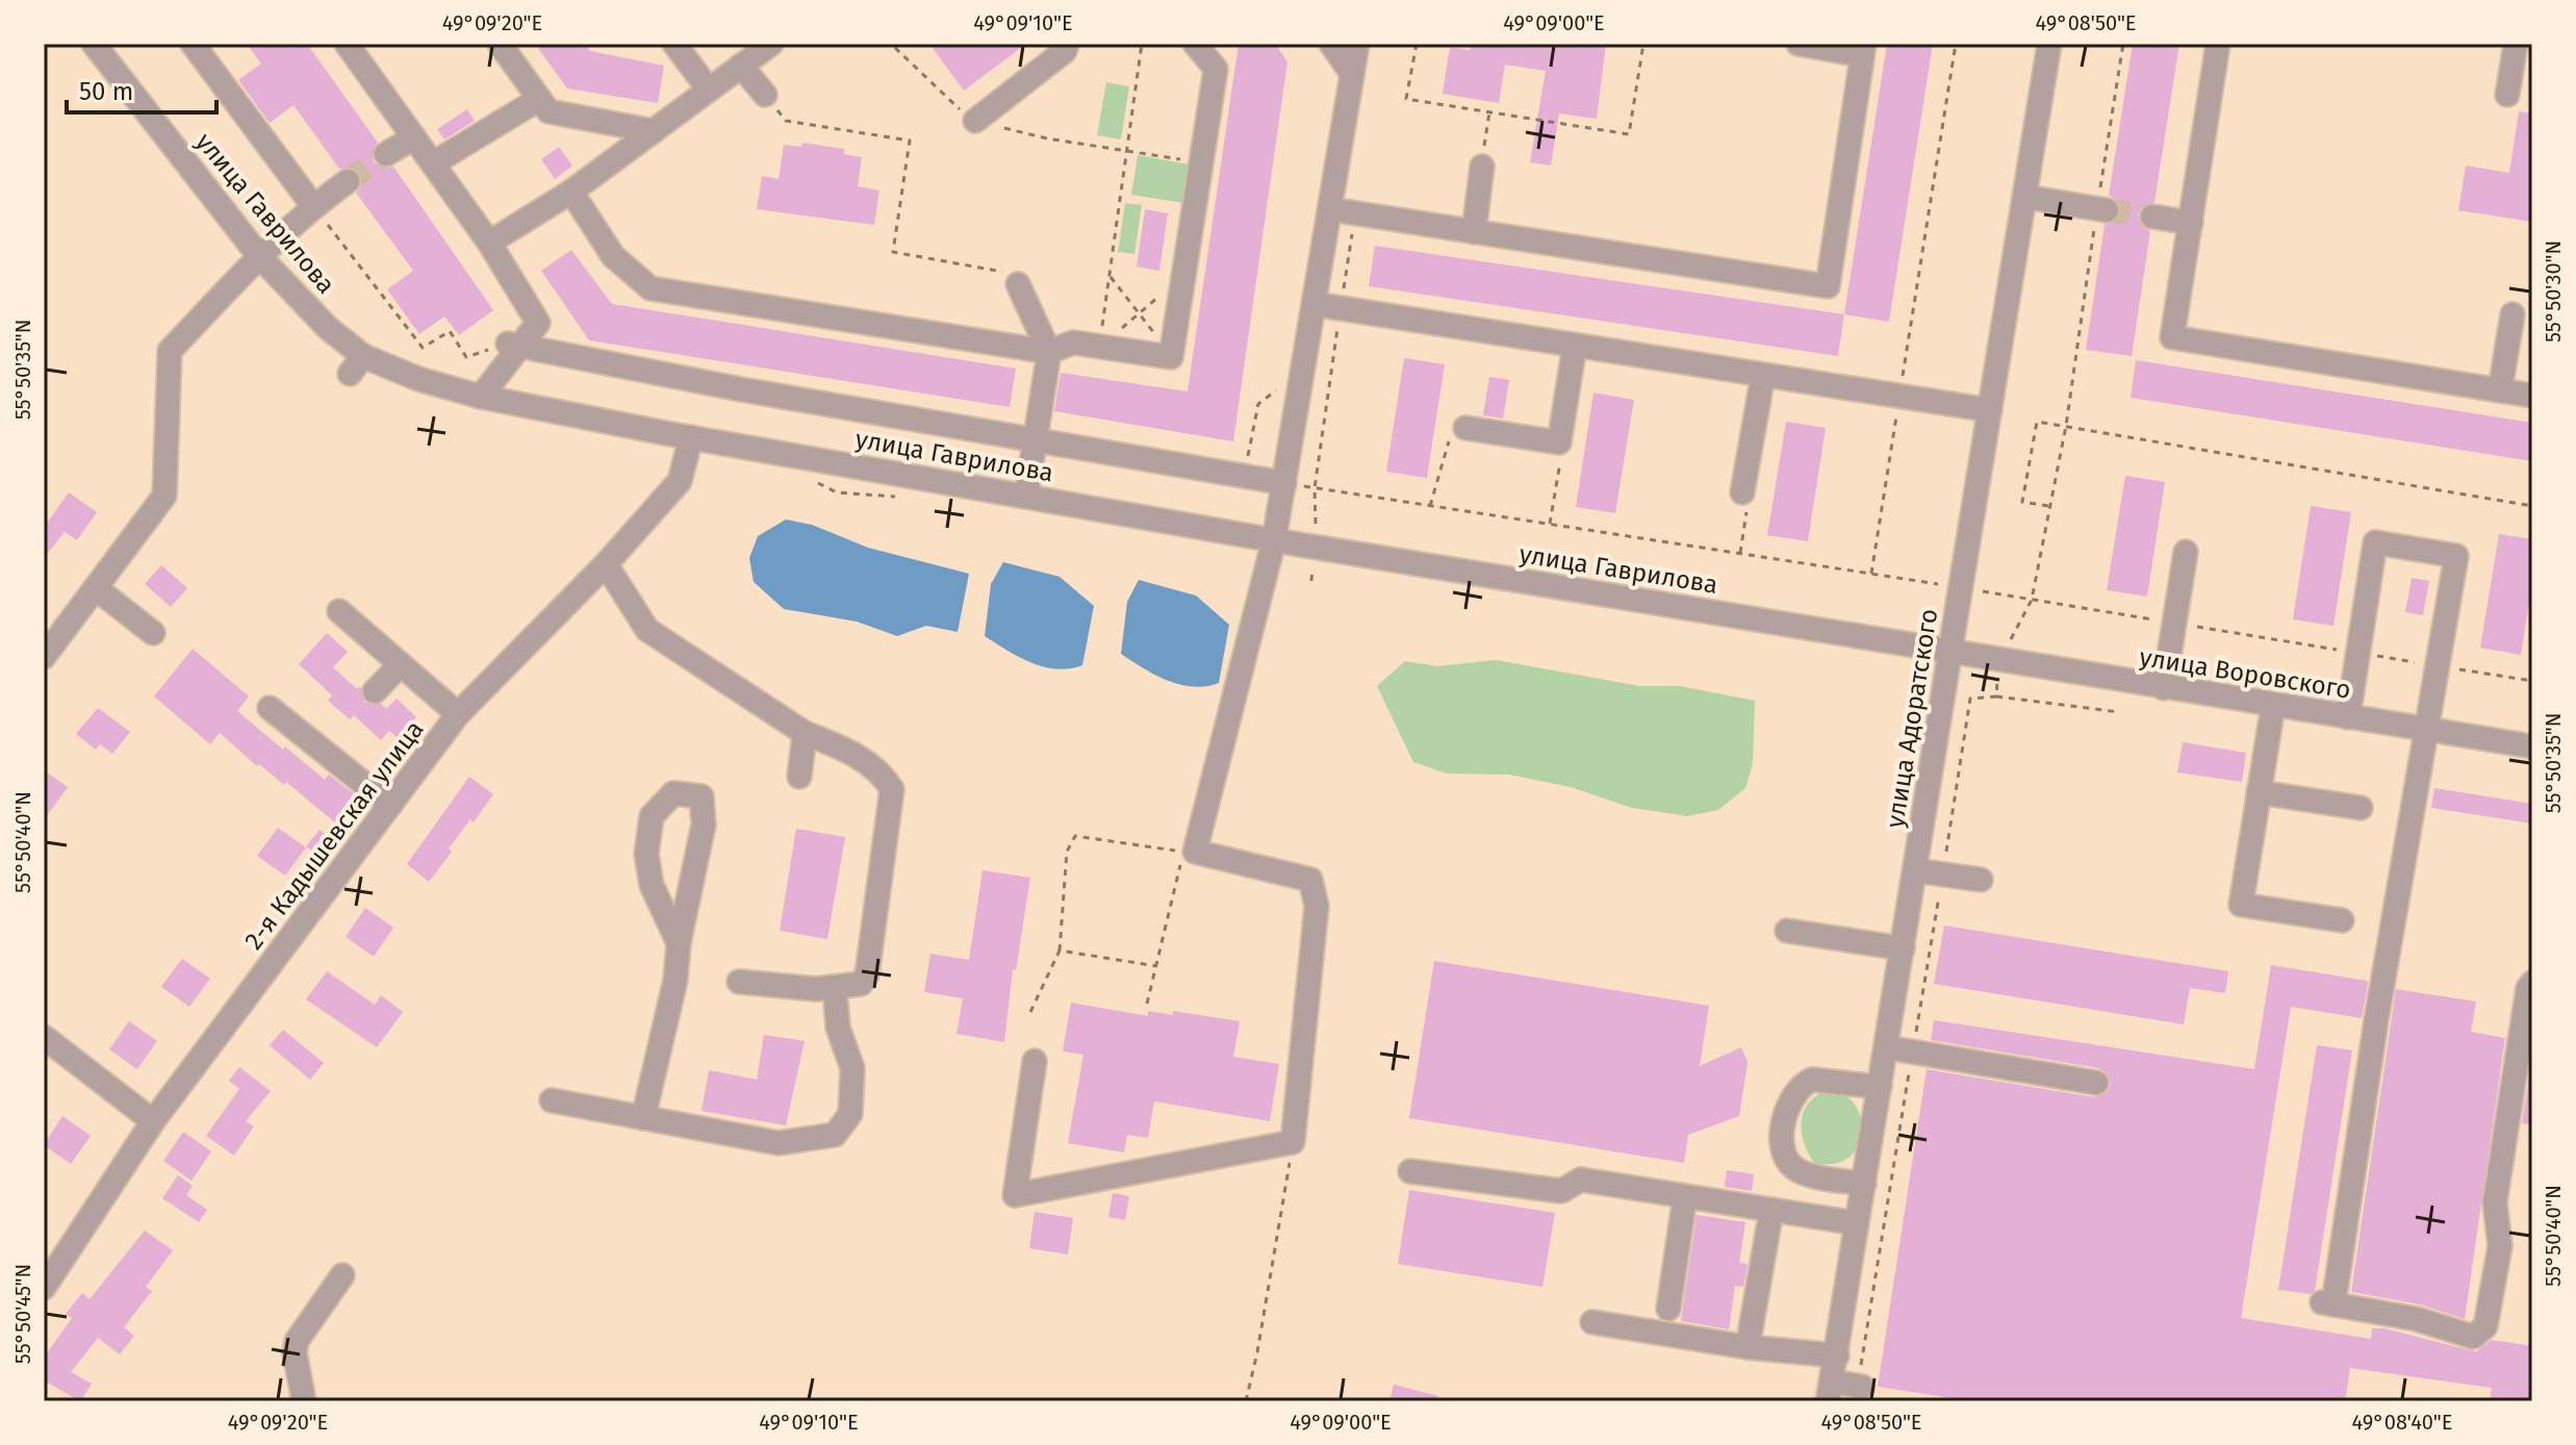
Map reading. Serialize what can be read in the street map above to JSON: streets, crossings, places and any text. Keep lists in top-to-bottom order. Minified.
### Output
{"streets":{"street":["улица Гаврилова","улица Воровского","улица Адоратского","2-я Кадышевская улица"]},"crossings":[["улица Гаврилова","улица Воровского"],["улица Гаврилова","улица Адоратского"],["улица Гаврилова","2-я Кадышевская улица"],["улица Воровского","улица Адоратского"]],"scale_bar":"50 m","coordinates":["49°09'20\"E","49°09'10\"E","49°09'00\"E","49°08'50\"E","55°50'30\"N","55°50'35\"N","55°50'40\"N","55°50'45\"N","49°08'40\"E"]}
